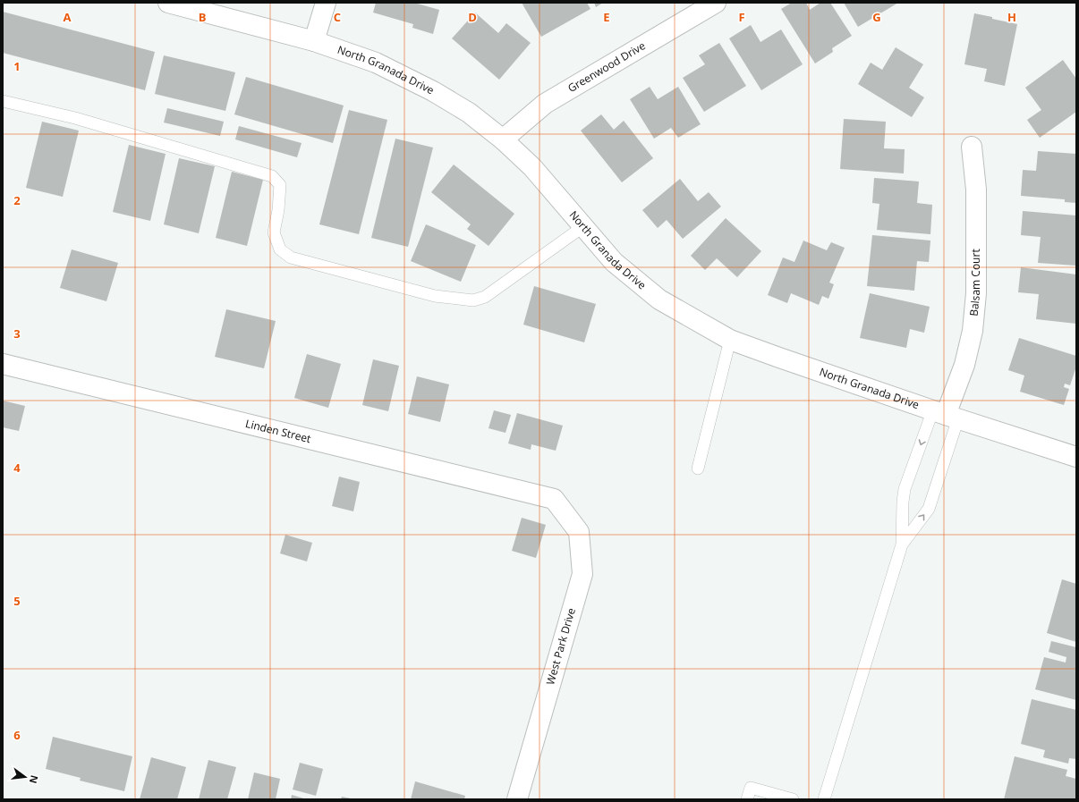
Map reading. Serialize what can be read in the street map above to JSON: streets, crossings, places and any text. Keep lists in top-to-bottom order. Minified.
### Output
{"streets":{"street":["Greenwood Drive","North Granada Drive","Balsam Court","Linden Street","West Park Drive"]},"crossings":[["Greenwood Drive","North Granada Drive"],["North Granada Drive","Balsam Court"],["Linden Street","West Park Drive"]],"north":"right","grid":{"columns":["A","B","C","D","E","F","G","H"],"rows":["1","2","3","4","5","6"]}}
